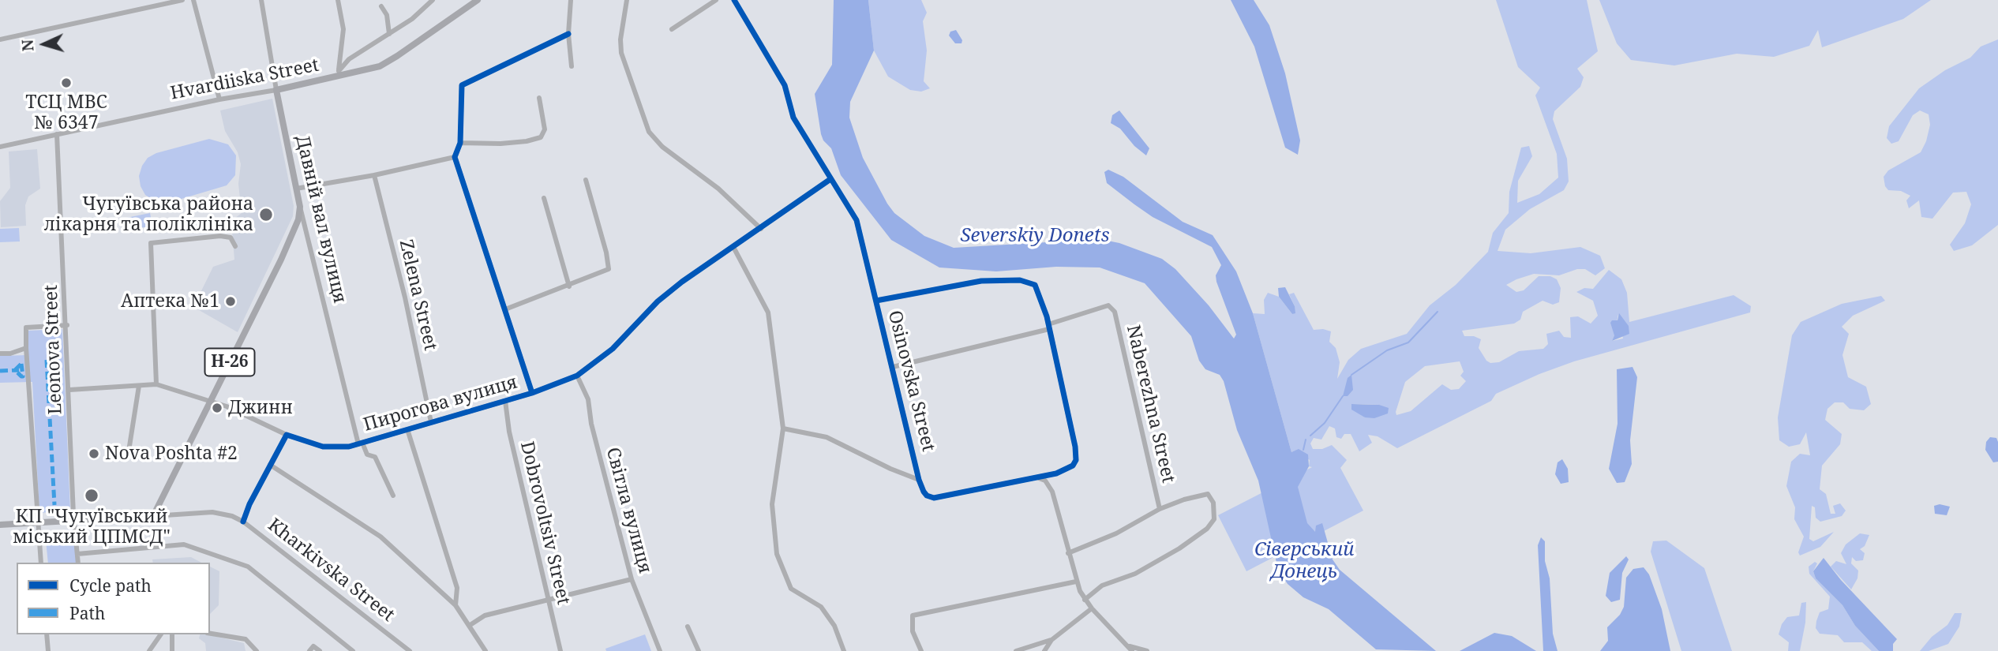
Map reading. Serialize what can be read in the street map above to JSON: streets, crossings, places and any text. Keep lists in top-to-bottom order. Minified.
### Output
{"streets":{"main road":["Hvardiiska Street","Давній вал вулиця","Н-26","Kharkivska Street"],"street":["Zelena Street","Leonova Street","Osinovska Street","Пирогова вулиця","Naberezhna Street","Світла вулиця","Dobrovoltsiv Street"]},"crossings":[["Hvardiiska Street","Давній вал вулиця"],["Hvardiiska Street","Leonova Street"],["Давній вал вулиця","Н-26"],["Давній вал вулиця","Пирогова вулиця"],["Zelena Street","Пирогова вулиця"],["Leonova Street","Kharkivska Street"],["Н-26","Пирогова вулиця"],["Н-26","Kharkivska Street"],["Osinovska Street","Пирогова вулиця"],["Osinovska Street","Naberezhna Street"],["Пирогова вулиця","Світла вулиця"],["Пирогова вулиця","Dobrovoltsiv Street"]],"water":["Severskiy Donets","Сіверський Донець"],"places":["ТСЦ МВС № 6347","Чугуївська района лікарня та поліклініка","Аптека №1","Джинн","Nova Poshta #2","КП \"Чугуївський міський ЦПМСД\""],"legend":["Cycle path","Path"],"north":"left"}
